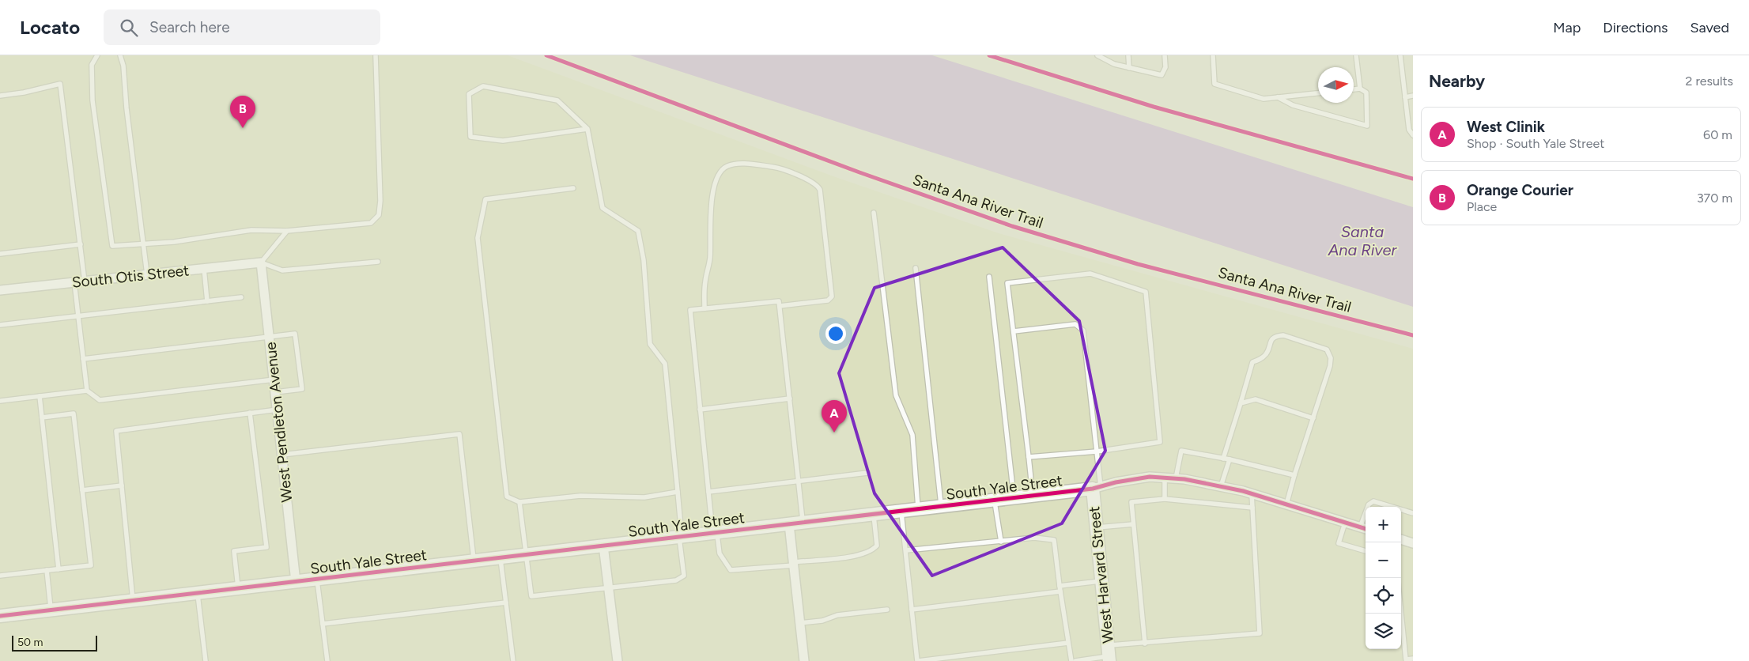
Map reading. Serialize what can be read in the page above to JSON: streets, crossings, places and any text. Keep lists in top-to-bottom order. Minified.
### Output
{"streets":{"street":["South Otis Street","West Pendleton Avenue","South Yale Street","West Harvard Street"],"cycle path":["Santa Ana River Trail"]},"crossings":[["South Otis Street","West Pendleton Avenue"],["West Pendleton Avenue","South Yale Street"],["South Yale Street","West Harvard Street"]],"water":["Santa Ana River"],"scale_bar":"50 m","north":"right","page":{"header":"Locato","search":"Search here","nav":["Map","Directions","Saved"],"heading":["Nearby","2 results"],"pins":["B","A"],"list":[{"mark":"A","name":"West Clinik","note":"Shop · South Yale Street","value":"60 m"},{"mark":"B","name":"Orange Courier","note":"Place","value":"370 m"}],"map_buttons":["+","−"],"scale":"50 m"}}
